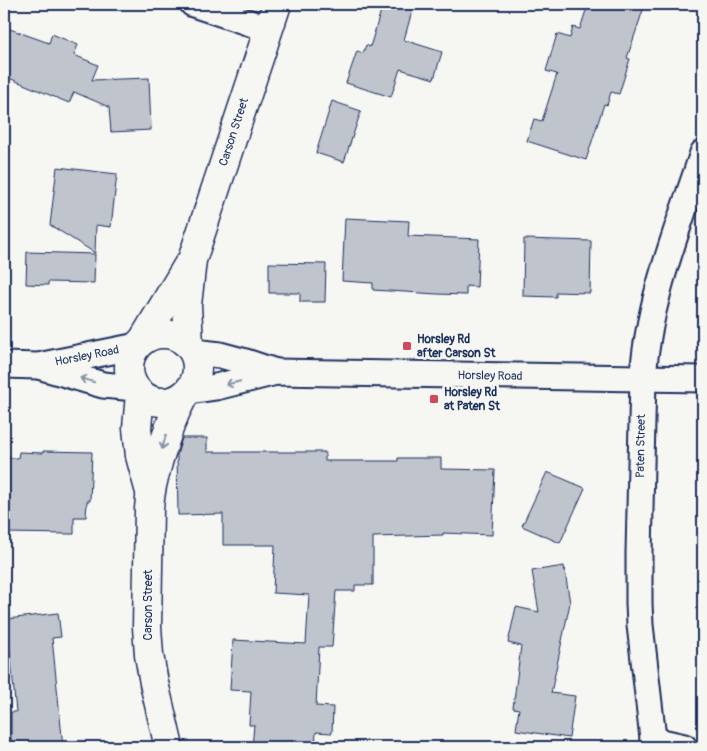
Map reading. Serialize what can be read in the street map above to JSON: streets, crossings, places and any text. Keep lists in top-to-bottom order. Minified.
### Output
{"streets":{"street":["Carson Street","Horsley Road","Paten Street"]},"crossings":[["Carson Street","Horsley Road"],["Horsley Road","Paten Street"]],"places":{"transit":["Horsley Rd after Carson St","Horsley Rd at Paten St"]}}
